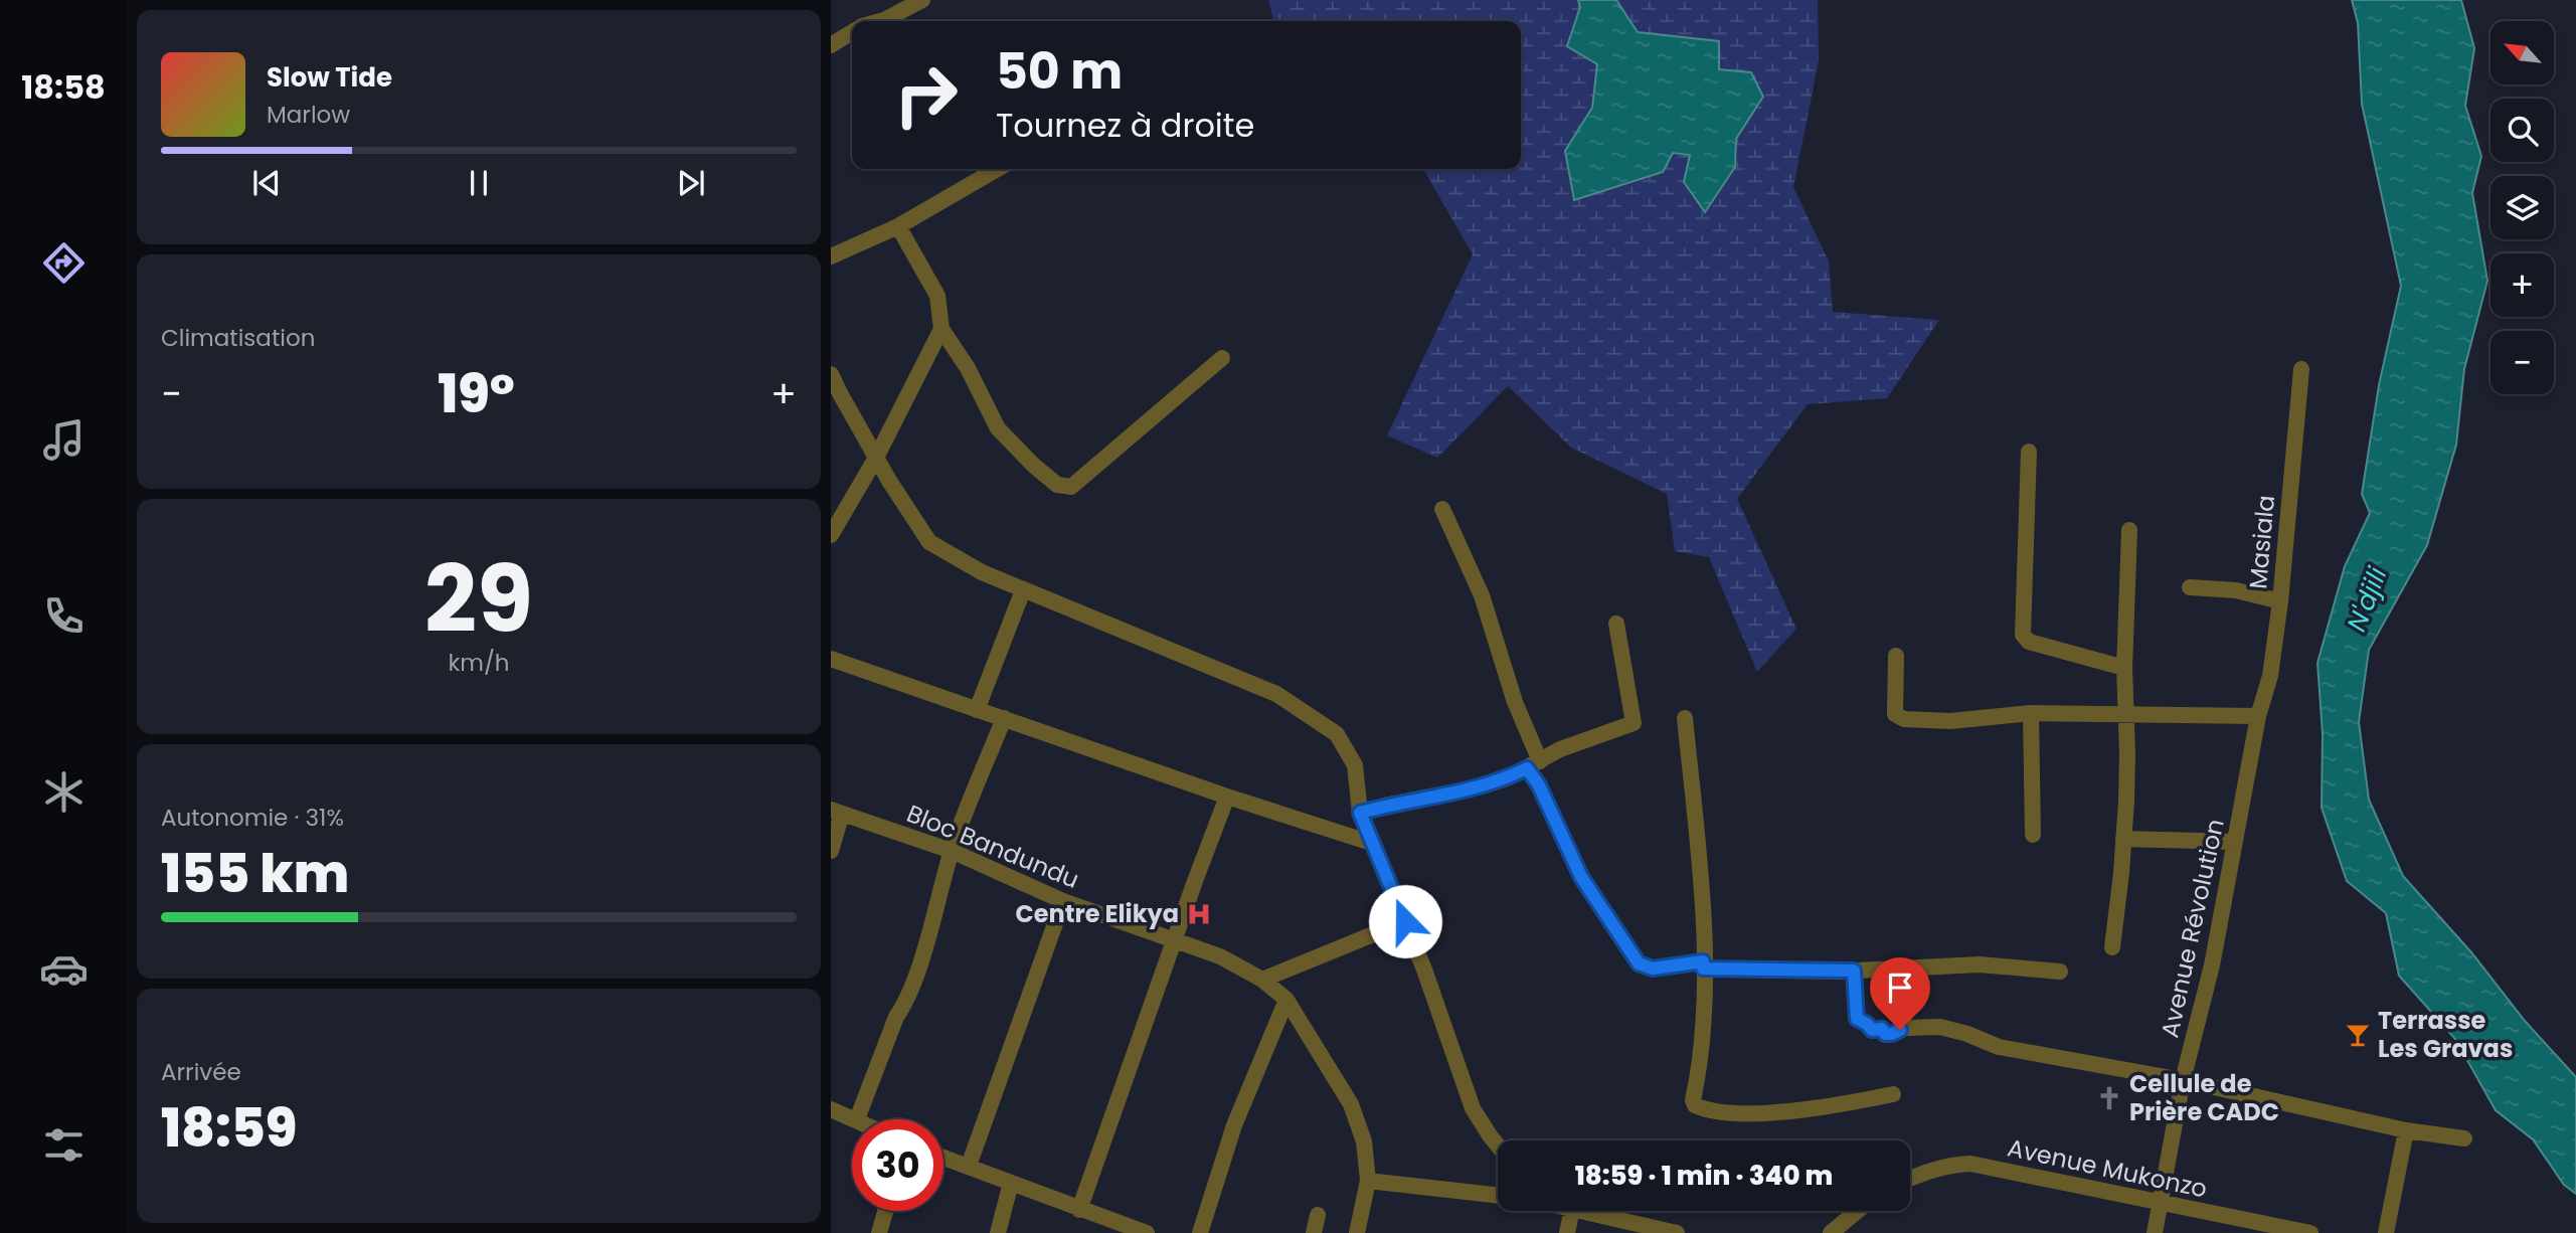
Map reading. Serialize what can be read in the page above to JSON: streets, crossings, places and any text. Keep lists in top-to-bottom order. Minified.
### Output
{"streets":{"street":["Masiala","Bloc Bandundu","Avenue Révolution","Avenue Mukonzo"]},"crossings":[["Masiala","Avenue Révolution"],["Avenue Révolution","Avenue Mukonzo"]],"water":["N'djili"],"places":{"hospital":["Centre Elikya"],"bar":["Terrasse Les Gravas"],"church":["Cellule de Prière CADC"]},"north":"top left","page":{"tabs":"18:58","map_buttons":["+","−"],"turn":["50 m","Tournez à droite"],"song":["Slow Tide","Marlow"],"tile":["Climatisation",["29","km/h"],["Autonomie · 31%","155 km"],["Arrivée","18:59"]],"heat":["−","19°","+"],"limit":"30","trip":"18:59 · 1 min · 340 m"}}
